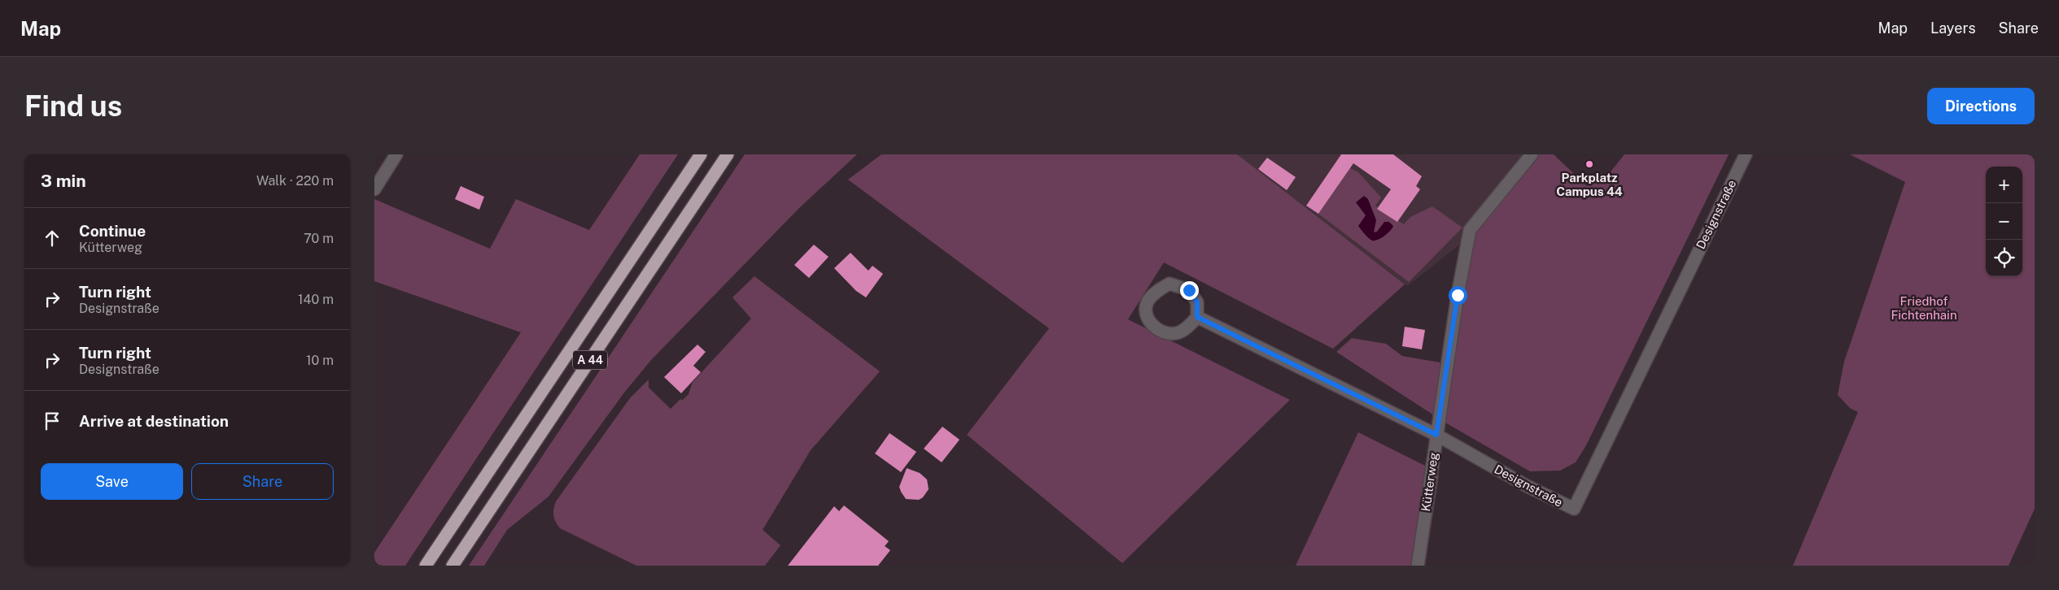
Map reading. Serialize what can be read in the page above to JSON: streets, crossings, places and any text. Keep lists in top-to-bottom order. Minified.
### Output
{"streets":{"highway":["A 44"],"street":["Designstraße","Kütterweg"]},"crossings":[["Designstraße","Kütterweg"]],"parks":["Friedhof Fichtenhain"],"places":["Parkplatz Campus 44"],"page":{"header":"Map","nav":["Map","Layers","Share"],"buttons":["Directions",["Save","Share"]],"title":"Find us","heading":["3 min","Walk · 220 m"],"map_buttons":["+","−"],"list":[["Continue","Kütterweg","70 m"],["Turn right","Designstraße","140 m"],["Turn right","Designstraße","10 m"],"Arrive at destination"]}}
